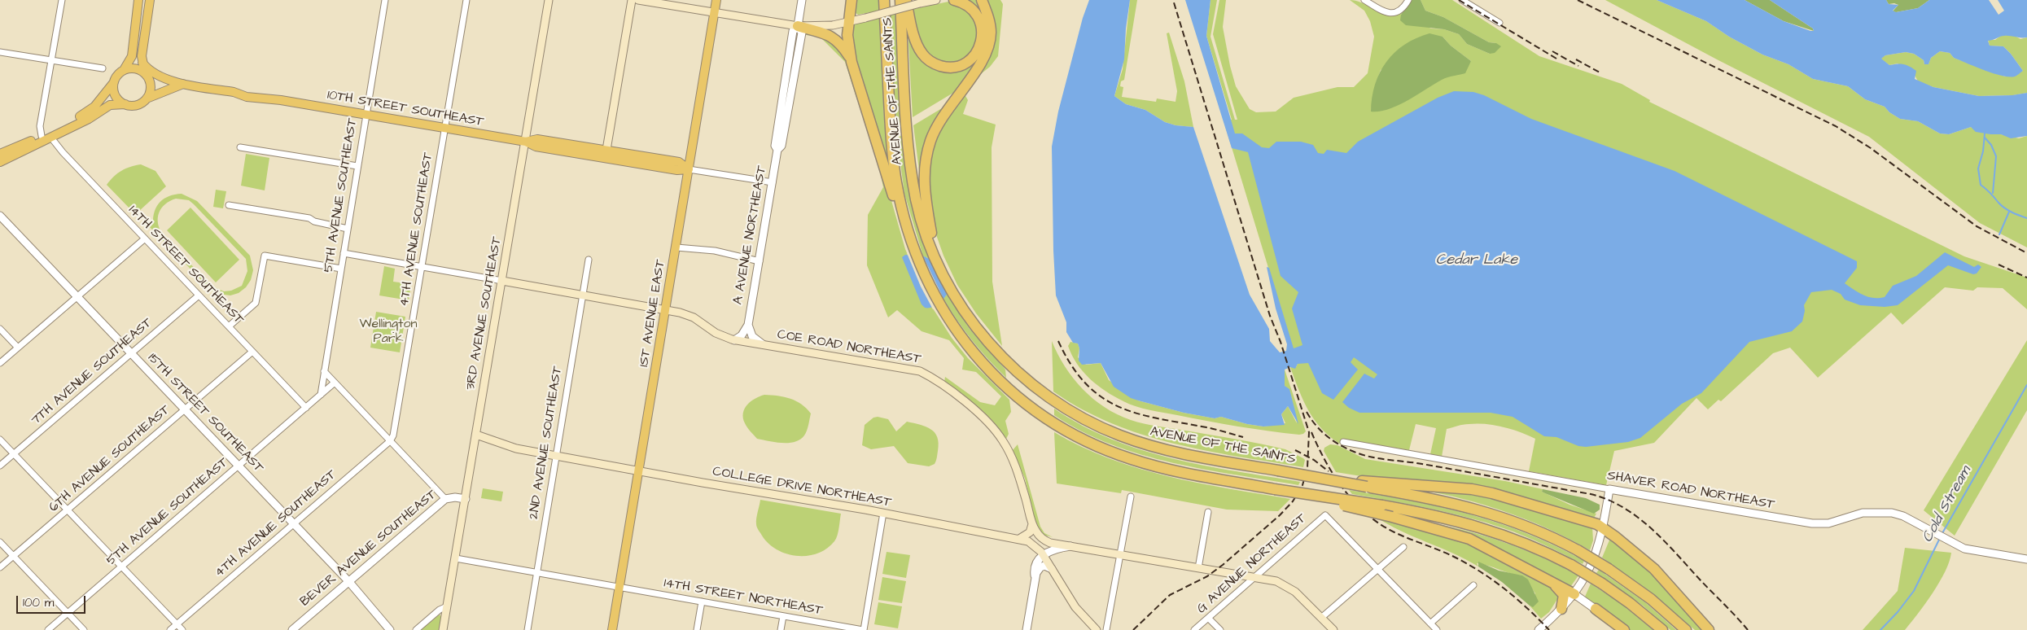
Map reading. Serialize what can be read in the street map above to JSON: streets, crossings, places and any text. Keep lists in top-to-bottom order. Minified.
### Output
{"streets":{"highway":["AVENUE OF THE SAINTS"],"main road":["10TH STREET SOUTHEAST","3RD AVENUE SOUTHEAST","1ST AVENUE EAST","COE ROAD NORTHEAST","COLLEGE DRIVE NORTHEAST"],"street":["5TH AVENUE SOUTHEAST","4TH AVENUE SOUTHEAST","A AVENUE NORTHEAST","14TH STREET SOUTHEAST","7TH AVENUE SOUTHEAST","15TH STREET SOUTHEAST","2ND AVENUE SOUTHEAST","6TH AVENUE SOUTHEAST","SHAVER ROAD NORTHEAST","BEVER AVENUE SOUTHEAST","G AVENUE NORTHEAST","14TH STREET NORTHEAST"]},"crossings":[["10TH STREET SOUTHEAST","5TH AVENUE SOUTHEAST"],["10TH STREET SOUTHEAST","4TH AVENUE SOUTHEAST"],["10TH STREET SOUTHEAST","3RD AVENUE SOUTHEAST"],["10TH STREET SOUTHEAST","1ST AVENUE EAST"],["5TH AVENUE SOUTHEAST","14TH STREET SOUTHEAST"],["5TH AVENUE SOUTHEAST","15TH STREET SOUTHEAST"],["4TH AVENUE SOUTHEAST","15TH STREET SOUTHEAST"],["14TH STREET SOUTHEAST","7TH AVENUE SOUTHEAST"],["14TH STREET SOUTHEAST","6TH AVENUE SOUTHEAST"],["3RD AVENUE SOUTHEAST","COE ROAD NORTHEAST"],["3RD AVENUE SOUTHEAST","COLLEGE DRIVE NORTHEAST"],["3RD AVENUE SOUTHEAST","BEVER AVENUE SOUTHEAST"],["1ST AVENUE EAST","COE ROAD NORTHEAST"],["1ST AVENUE EAST","COLLEGE DRIVE NORTHEAST"],["1ST AVENUE EAST","14TH STREET NORTHEAST"],["COE ROAD NORTHEAST","2ND AVENUE SOUTHEAST"],["COE ROAD NORTHEAST","G AVENUE NORTHEAST"],["7TH AVENUE SOUTHEAST","15TH STREET SOUTHEAST"],["15TH STREET SOUTHEAST","6TH AVENUE SOUTHEAST"],["15TH STREET SOUTHEAST","BEVER AVENUE SOUTHEAST"],["2ND AVENUE SOUTHEAST","COLLEGE DRIVE NORTHEAST"]],"water":["Cedar Lake","Cold Stream"],"parks":["Wellington Park"],"scale_bar":"100 m"}
